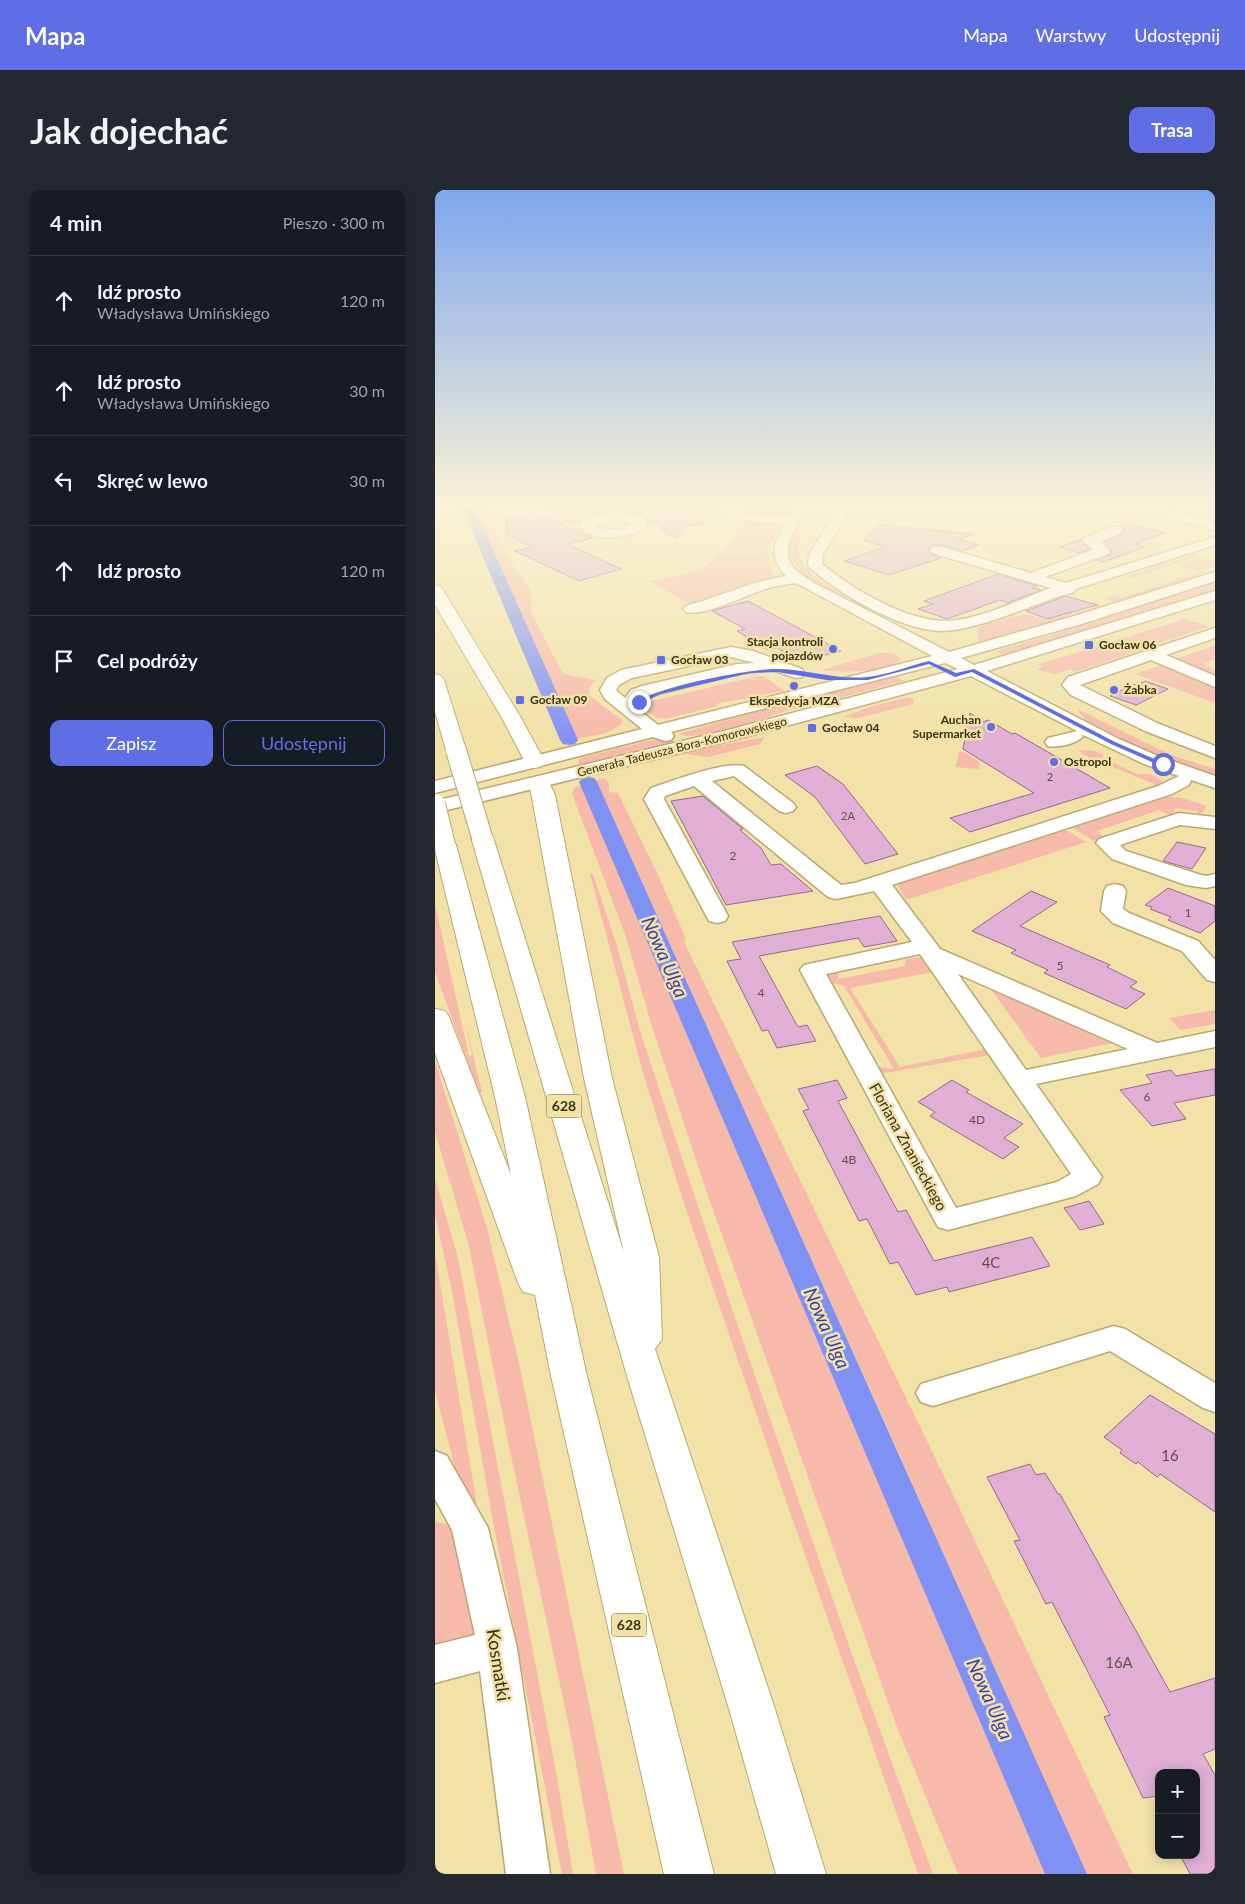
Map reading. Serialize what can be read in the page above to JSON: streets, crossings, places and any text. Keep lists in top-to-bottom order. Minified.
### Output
{"streets":{"main road":["628"],"street":["Generała Tadeusza Bora-Komorowskiego","Floriana Znanieckiego","Kosmatki"]},"water":["Nowa Ulga"],"places":{"transit":["Gocław 06","Gocław 03","Gocław 09","Gocław 04"],"other":["Stacja kontroli pojazdów","Ekspedycja MZA","Żabka","Auchan Supermarket","Ostropol"]},"house_numbers":["2","2A","2","1","5","4","6","4D","4B","4C","16","16A"],"page":{"header":"Mapa","nav":["Mapa","Warstwy","Udostępnij"],"buttons":["Trasa",["Zapisz","Udostępnij"]],"title":"Jak dojechać","heading":["4 min","Pieszo · 300 m"],"list":[["Idź prosto","Władysława Umińskiego","120 m"],["Idź prosto","Władysława Umińskiego","30 m"],["Skręć w lewo","30 m"],["Idź prosto","120 m"],"Cel podróży"],"map_buttons":["+","−"]}}
